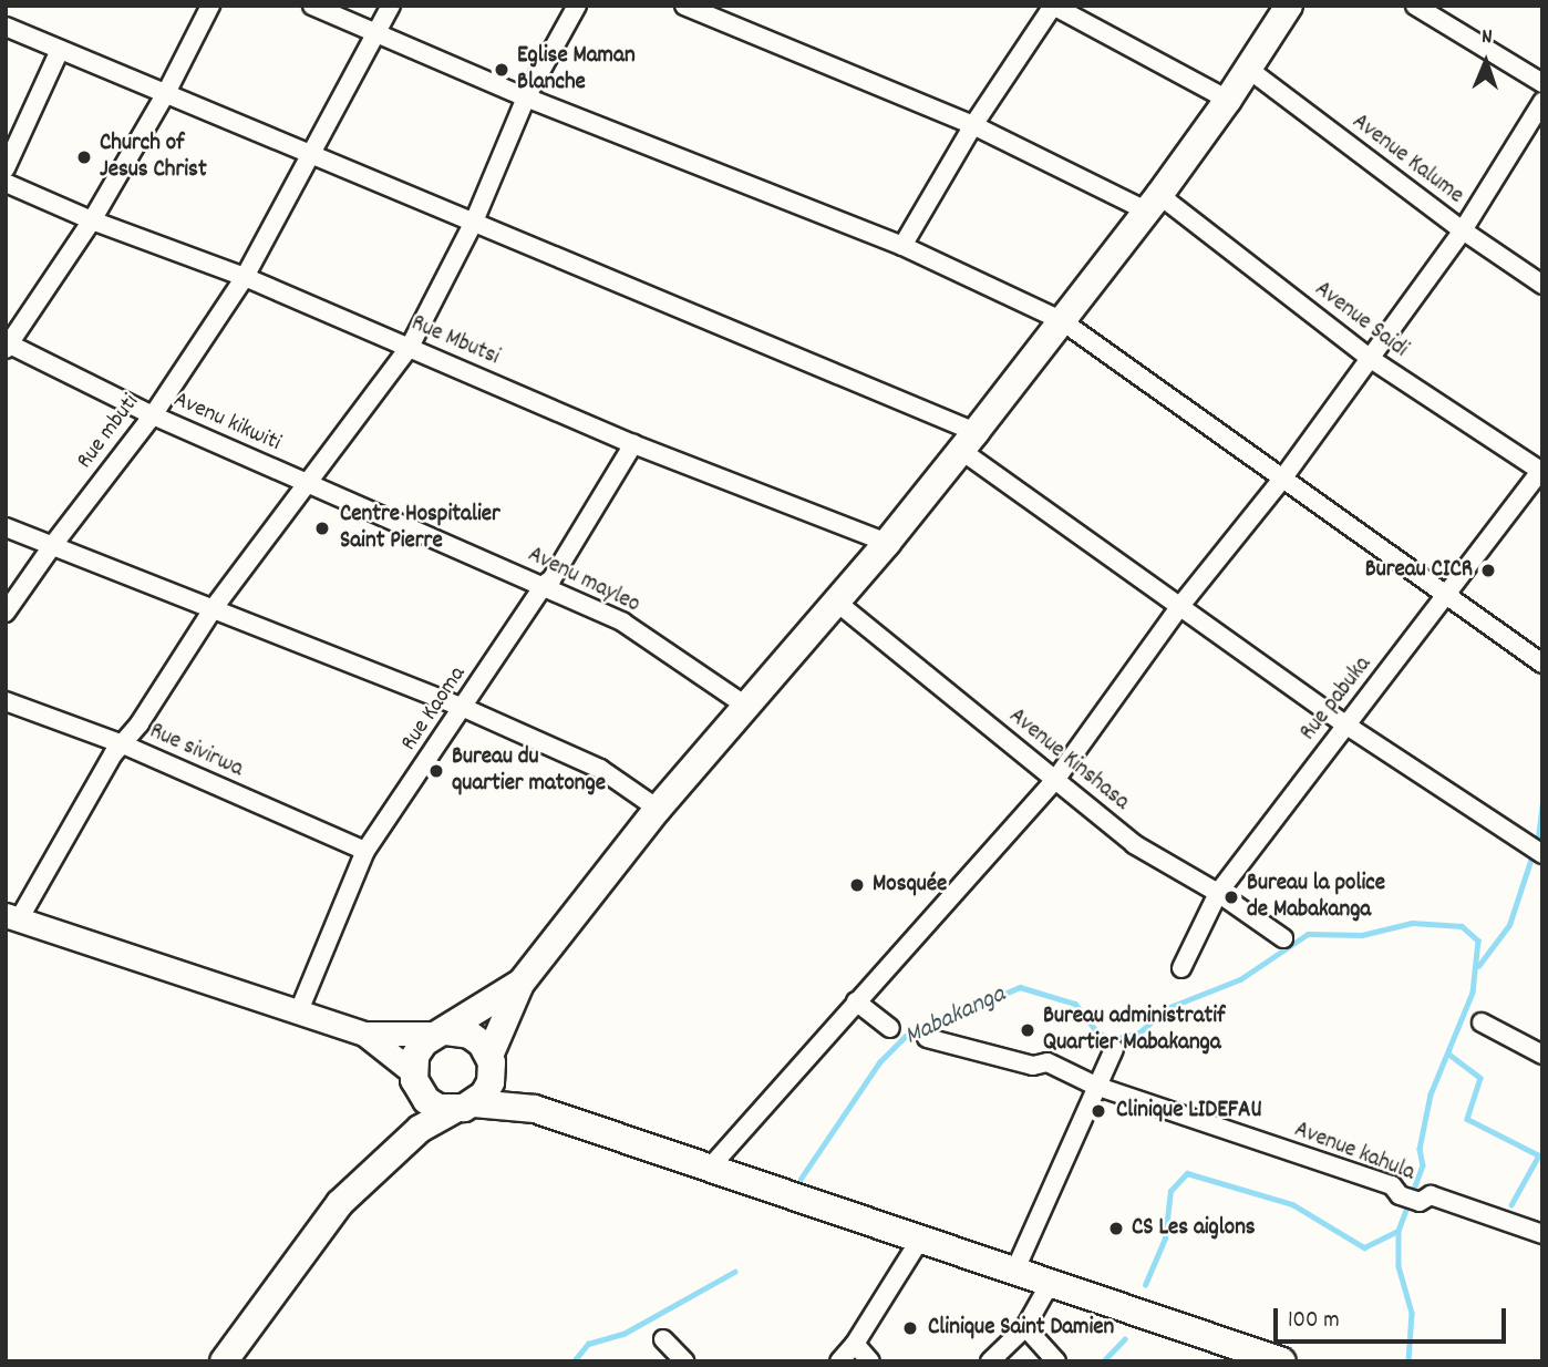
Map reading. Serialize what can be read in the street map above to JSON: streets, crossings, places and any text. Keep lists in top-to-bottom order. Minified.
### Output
{"streets":{"street":["Avenue Kalume","Avenue Saidi","Rue Mbutsi","Avenu kikwiti","Rue mbuti","Avenu mayleo","Rue pabuka","Rue Kaoma","Rue sivirwa","Avenue Kinshasa","Avenue kahula"]},"crossings":[["Avenue Saidi","Rue pabuka"],["Rue Mbutsi","Rue mbuti"],["Rue Mbutsi","Rue Kaoma"],["Avenu kikwiti","Rue mbuti"],["Avenu kikwiti","Avenu mayleo"],["Avenu mayleo","Rue Kaoma"],["Rue pabuka","Avenue Kinshasa"],["Rue Kaoma","Rue sivirwa"]],"water":["Mabakanga"],"places":["Eglise Maman Blanche","Church of Jesus Christ","Centre Hospitalier Saint Pierre","Bureau CICR","Bureau du quartier matonge","Mosquée","Bureau la police de Mabakanga","Bureau administratif Quartier Mabakanga","Clinique LIDEFAU","CS Les aiglons","Clinique Saint Damien"],"scale_bar":"100 m","north":"top"}
